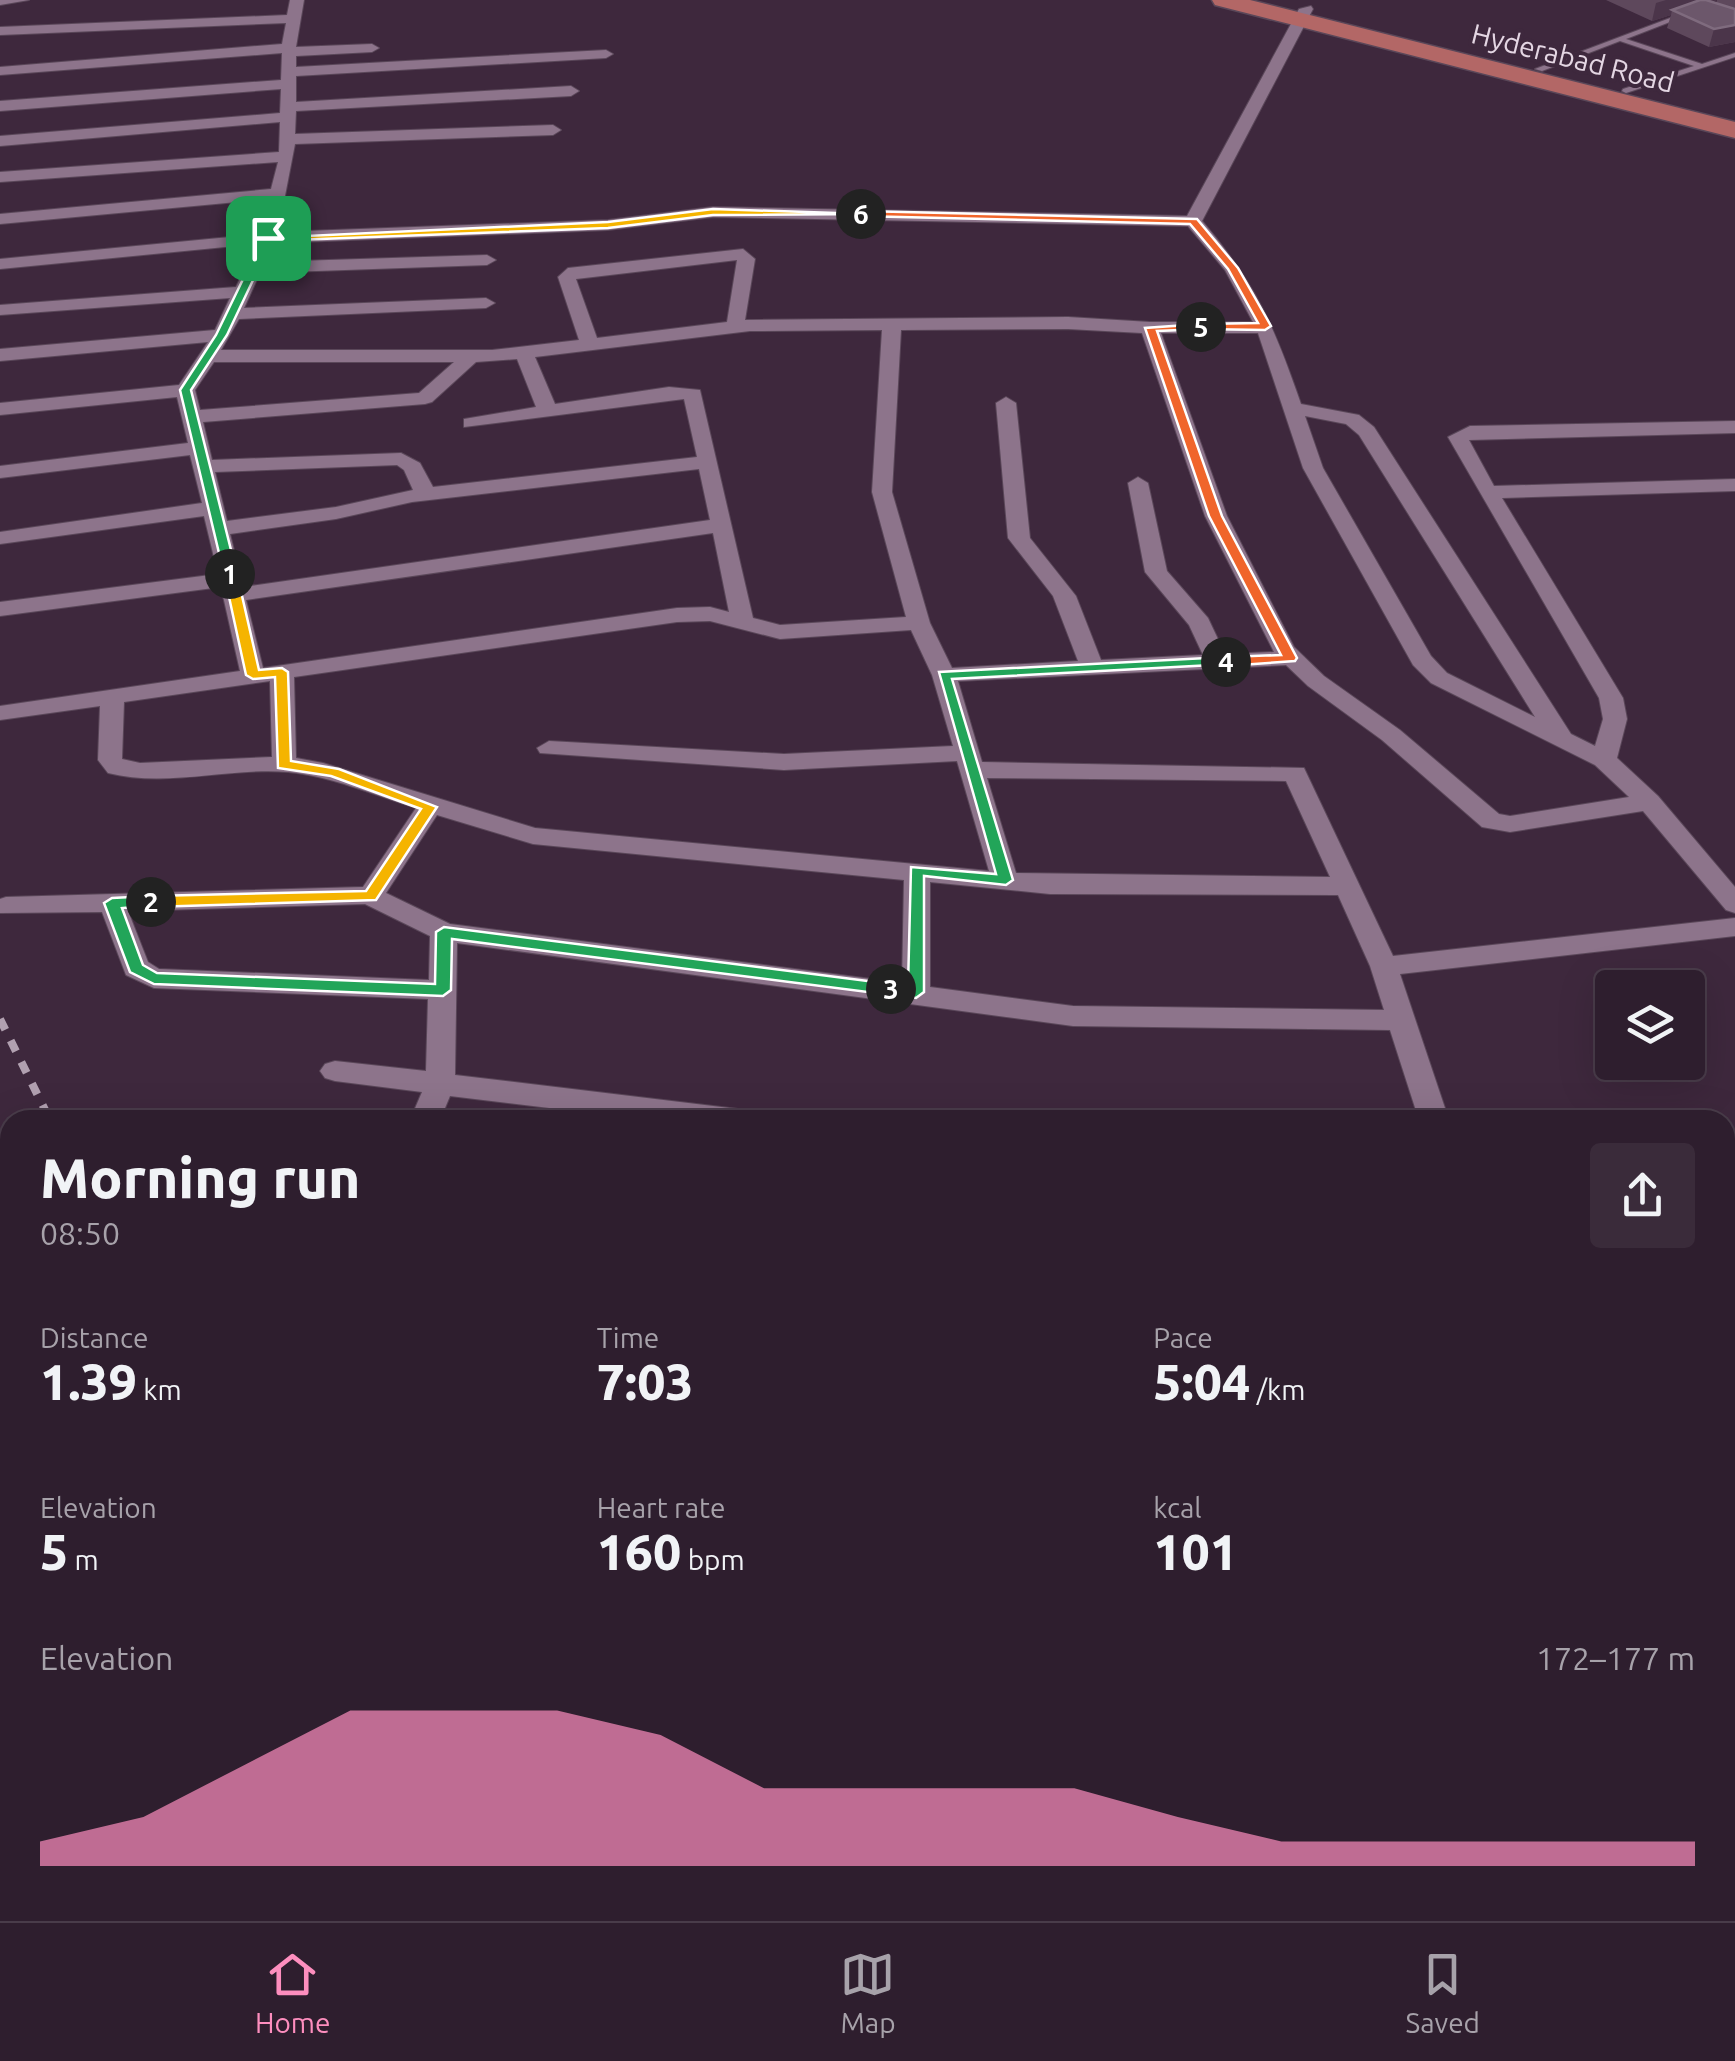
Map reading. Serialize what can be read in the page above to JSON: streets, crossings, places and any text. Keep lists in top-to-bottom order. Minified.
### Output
{"streets":{"main road":["Hyderabad Road"]},"page":{"pins":["6","5","1","4","2","3"],"heading":["Morning run","08:50"],"stats":[["Distance","1.39 km"],["Time","7:03"],["Pace","5:04 /km"],["Elevation","5 m"],["Heart rate","160 bpm"],["kcal","101"]],"chart":["Elevation","172–177 m"],"tabs":["Home","Map","Saved"]}}
